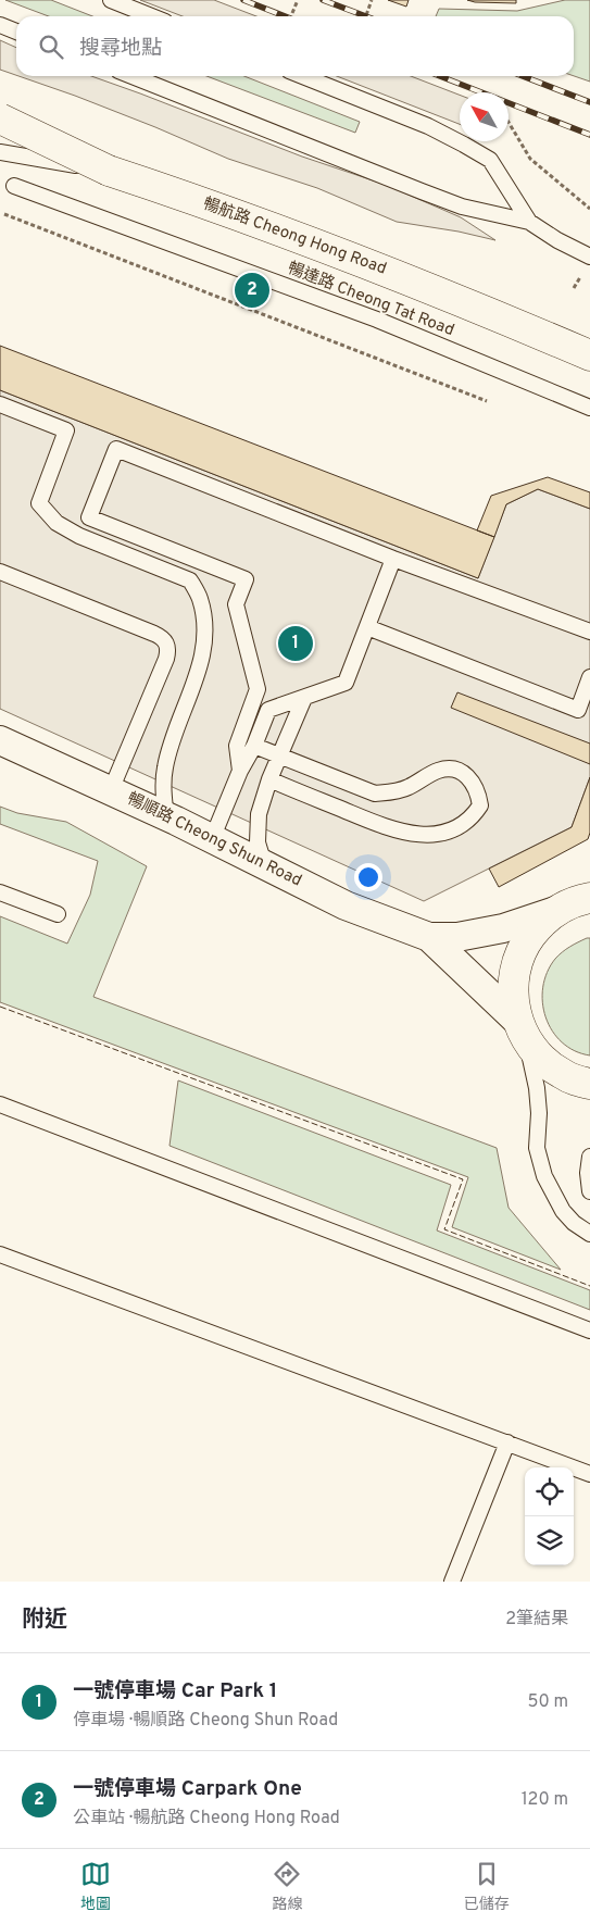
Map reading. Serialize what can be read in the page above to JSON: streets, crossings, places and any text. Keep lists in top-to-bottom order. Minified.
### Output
{"streets":{"street":["暢航路 Cheong Hong Road","暢順路 Cheong Shun Road"],"lane":["暢達路 Cheong Tat Road"]},"north":"top left","page":{"search":"搜尋地點","pins":["2","1"],"heading":["附近","2筆結果"],"list":[{"mark":"1","name":"一號停車場 Car Park 1","note":"停車場 · 暢順路 Cheong Shun Road","value":"50 m"},{"mark":"2","name":"一號停車場 Carpark One","note":"公車站 · 暢航路 Cheong Hong Road","value":"120 m"}],"nav":["地圖","路線","已儲存"]}}
